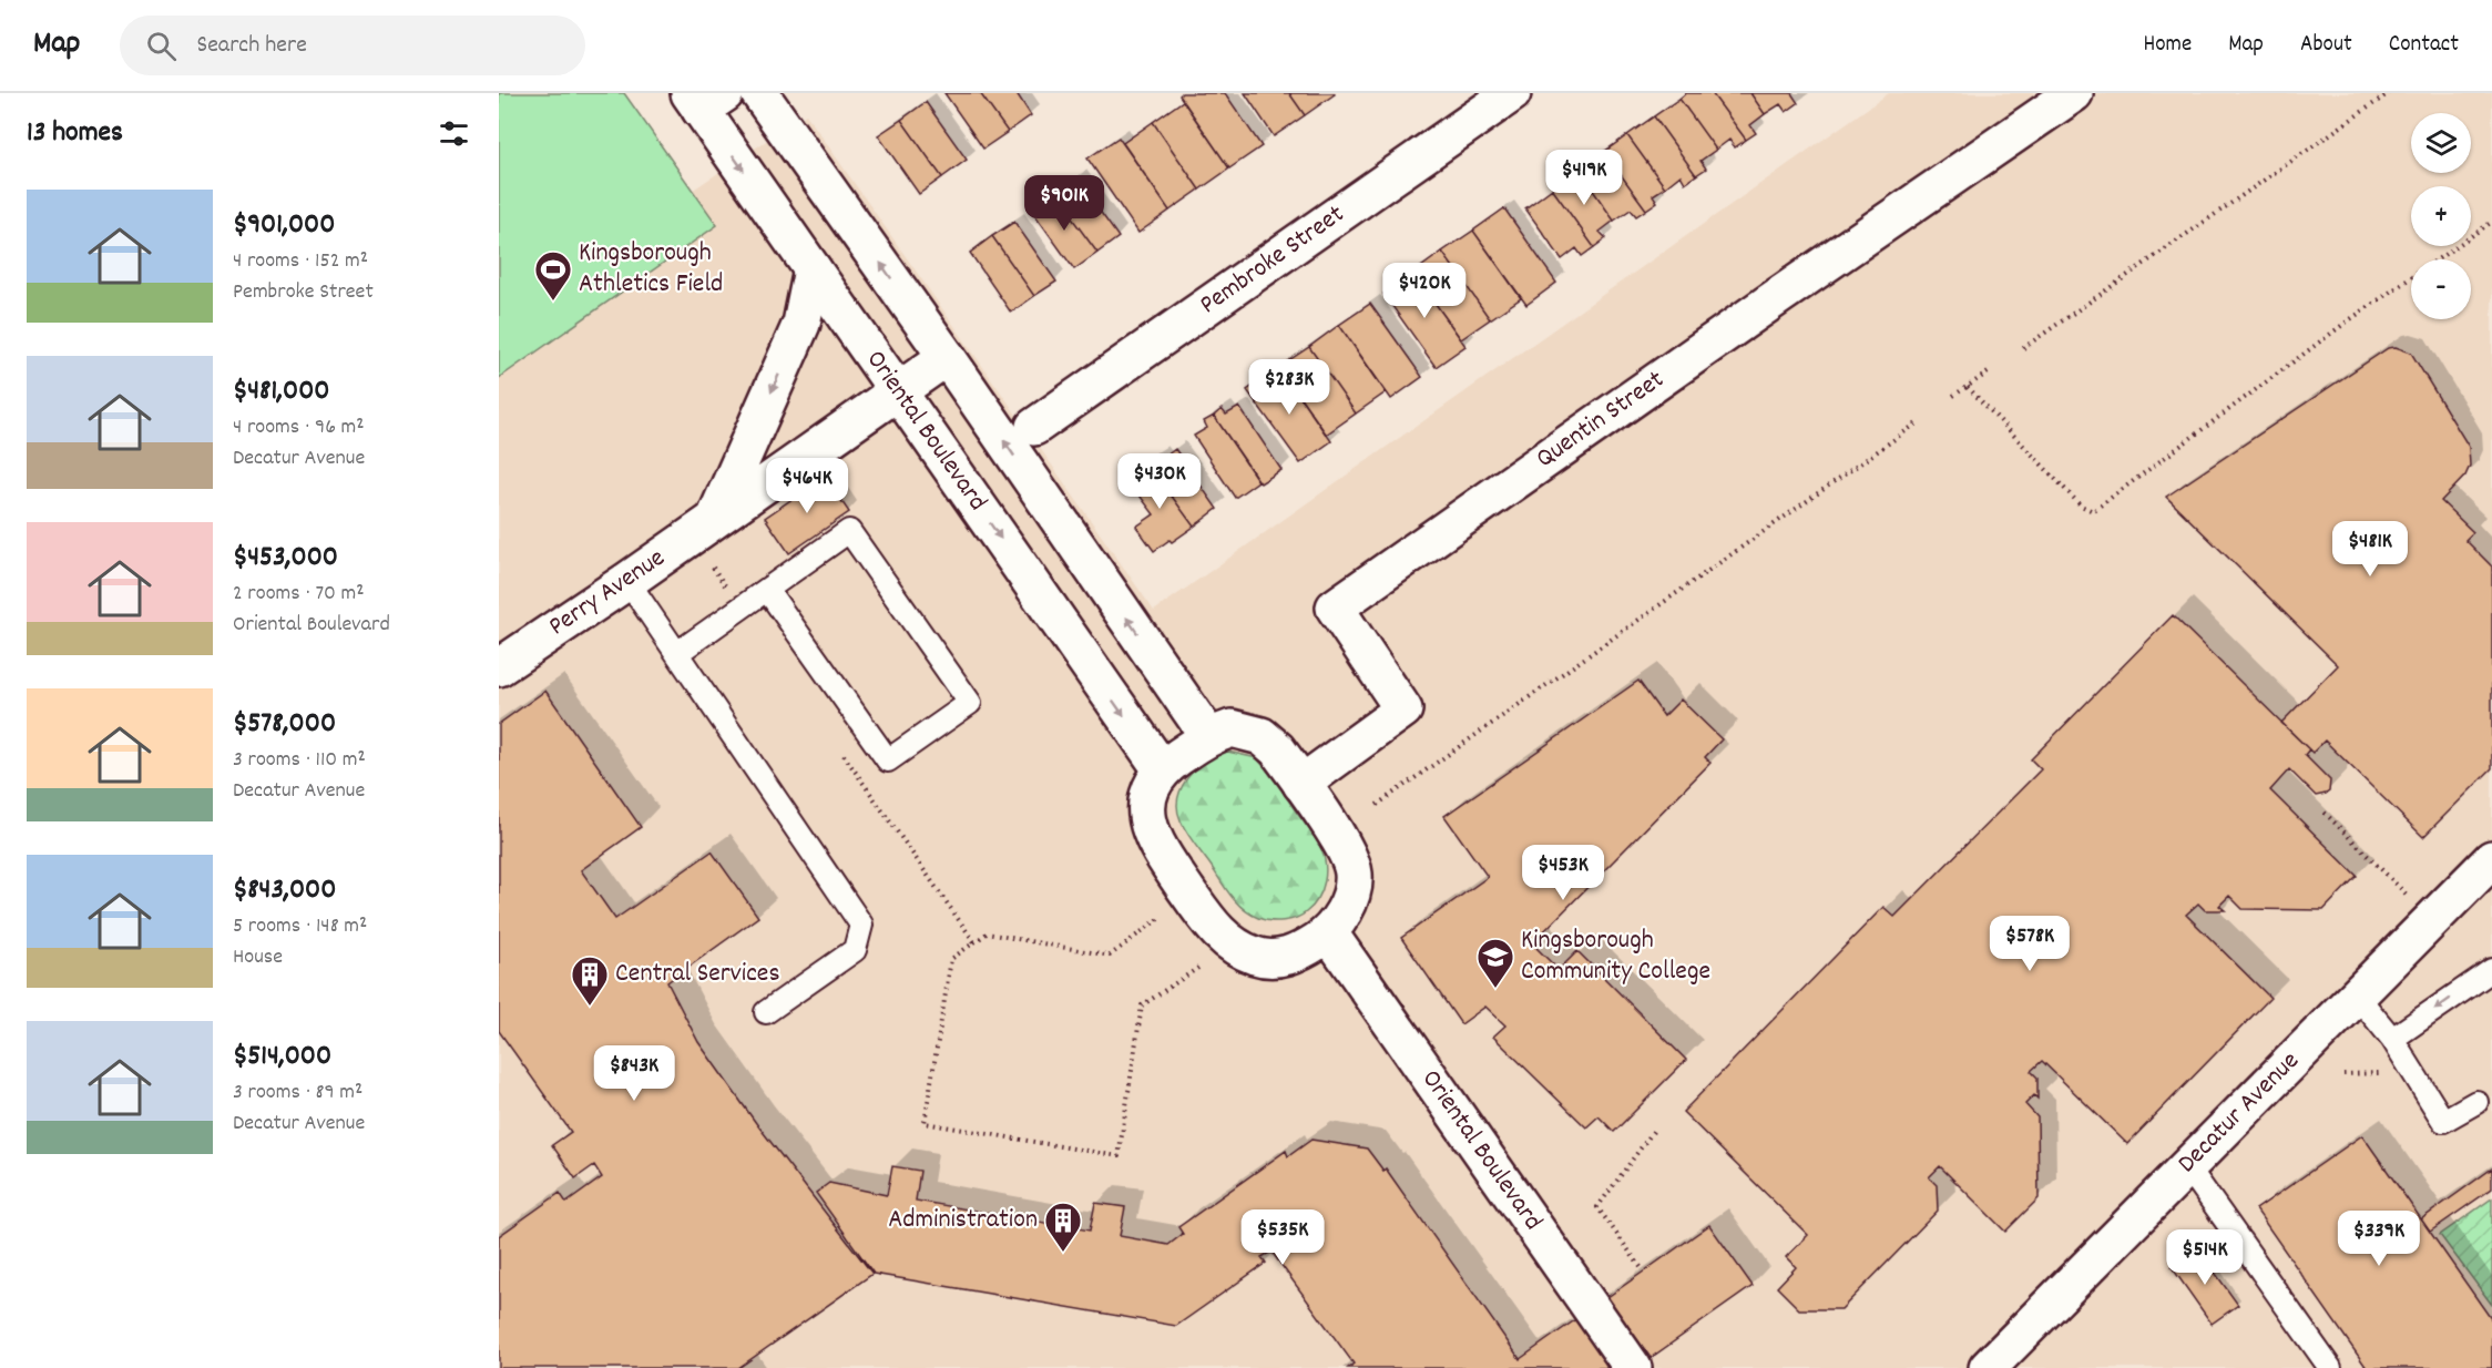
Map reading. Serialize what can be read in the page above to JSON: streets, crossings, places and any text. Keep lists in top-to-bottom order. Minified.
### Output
{"streets":{"street":["Pembroke Street","Quentin Street","Oriental Boulevard","Perry Avenue","Decatur Avenue"]},"crossings":[["Quentin Street","Oriental Boulevard"],["Oriental Boulevard","Perry Avenue"]],"places":{"sports":["Kingsborough Athletics Field"],"school or university":["Kingsborough Community College"],"building":["Central Services","Administration"]},"page":{"header":"Map","search":"Search here","nav":["Home","Map","About","Contact"],"heading":"13 homes","map_buttons":["+","−"],"price":["$419K","$901K","$420K","$283K","$430K","$464K","$481K","$453K","$578K","$843K","$535K","$339K","$514K"],"list":[{"name":"$901,000","note":"4 rooms · 152 m² · Pembroke Street"},{"name":"$481,000","note":"4 rooms · 96 m² · Decatur Avenue"},{"name":"$453,000","note":"2 rooms · 70 m² · Oriental Boulevard"},{"name":"$578,000","note":"3 rooms · 110 m² · Decatur Avenue"},{"name":"$843,000","note":"5 rooms · 148 m² · House"},{"name":"$514,000","note":"3 rooms · 89 m² · Decatur Avenue"}]}}
